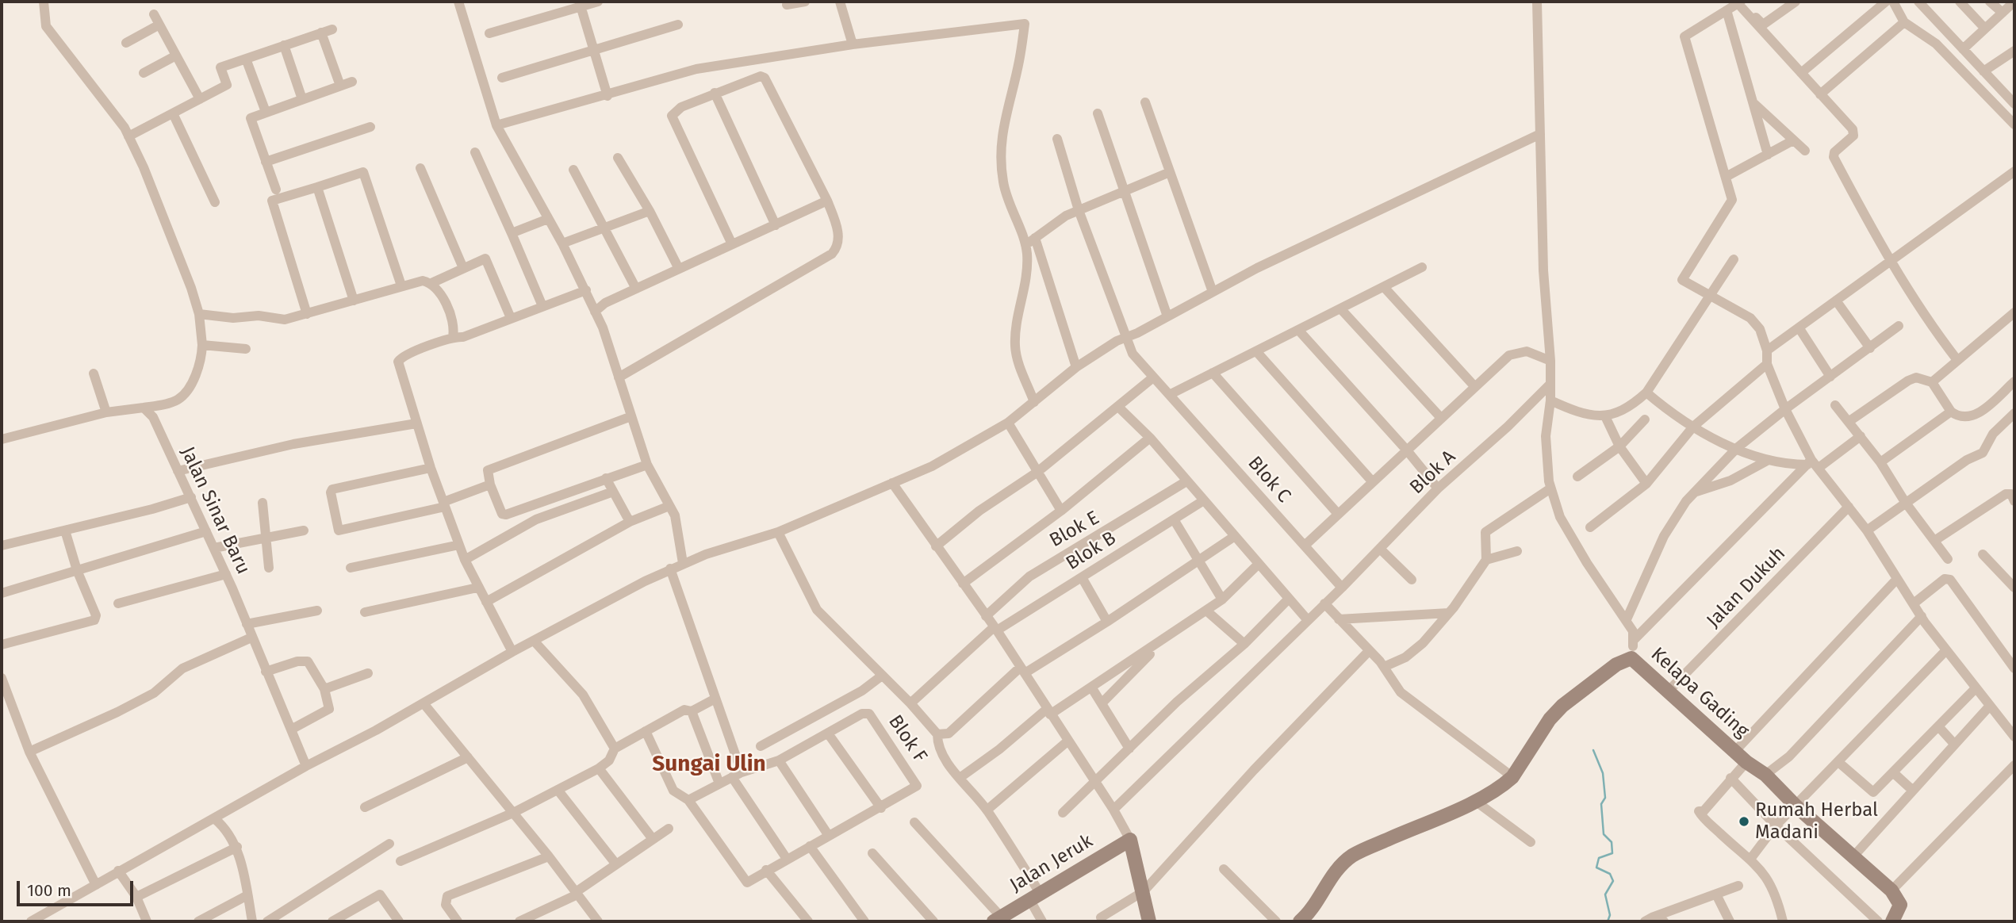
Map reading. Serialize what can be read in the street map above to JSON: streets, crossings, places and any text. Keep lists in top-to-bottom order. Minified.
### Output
{"streets":{"street":["Blok A","Blok C","Jalan Sinar Baru","Blok E","Blok B","Jalan Dukuh","Kelapa Gading","Blok F","Jalan Jeruk"]},"crossings":[["Blok A","Blok C"],["Jalan Dukuh","Kelapa Gading"]],"districts":["Sungai Ulin"],"places":["Rumah Herbal Madani"],"scale_bar":"100 m"}
